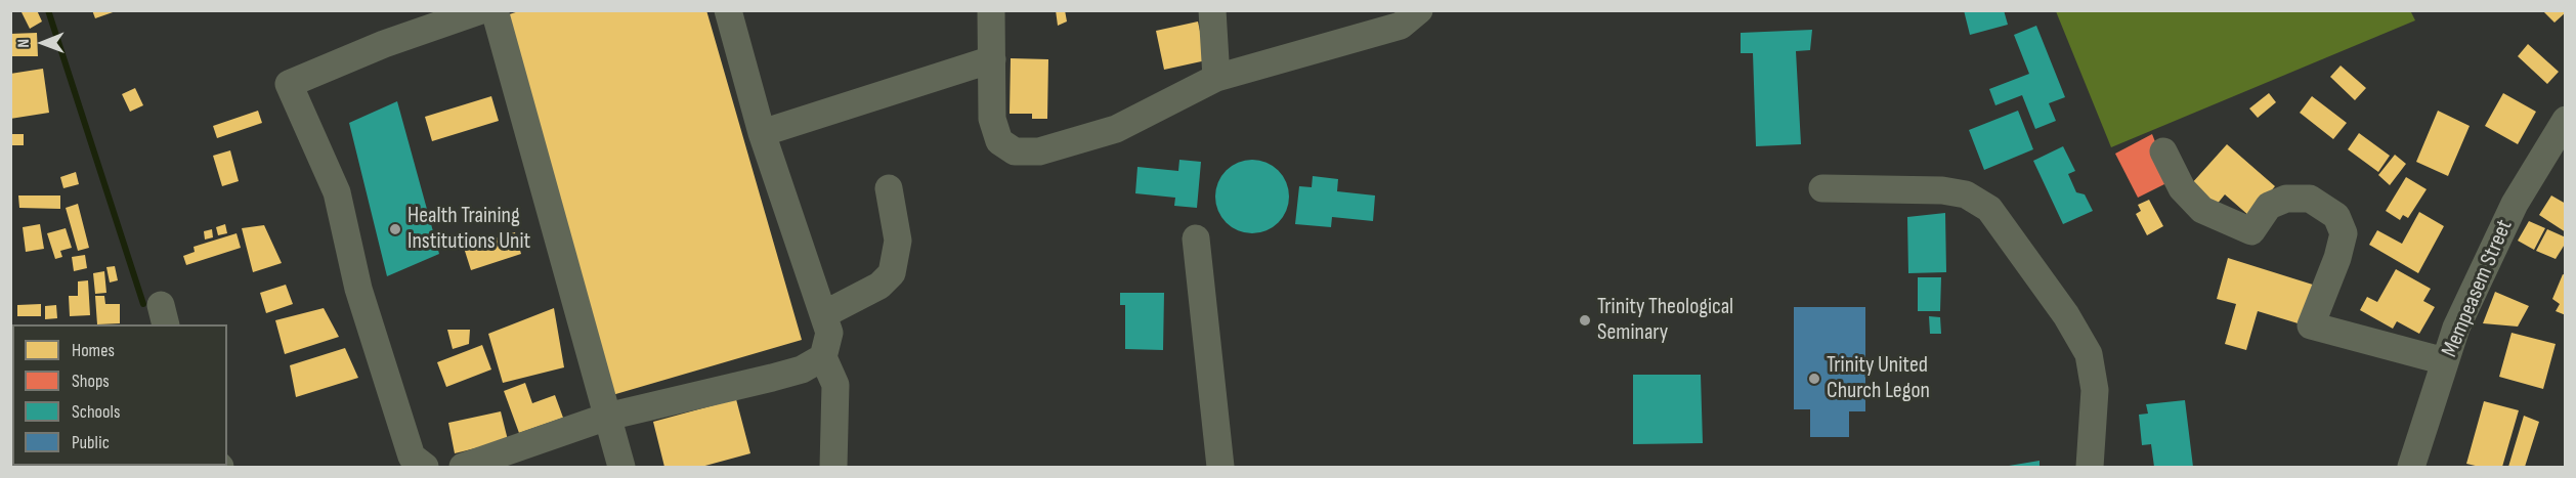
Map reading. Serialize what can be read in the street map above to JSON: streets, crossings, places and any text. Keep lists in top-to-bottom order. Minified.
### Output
{"streets":{"street":["Mempeasem Street"]},"places":["Health Training Institutions Unit","Trinity Theological Seminary","Trinity United Church Legon"],"legend":["Homes","Shops","Schools","Public"],"north":"left"}
